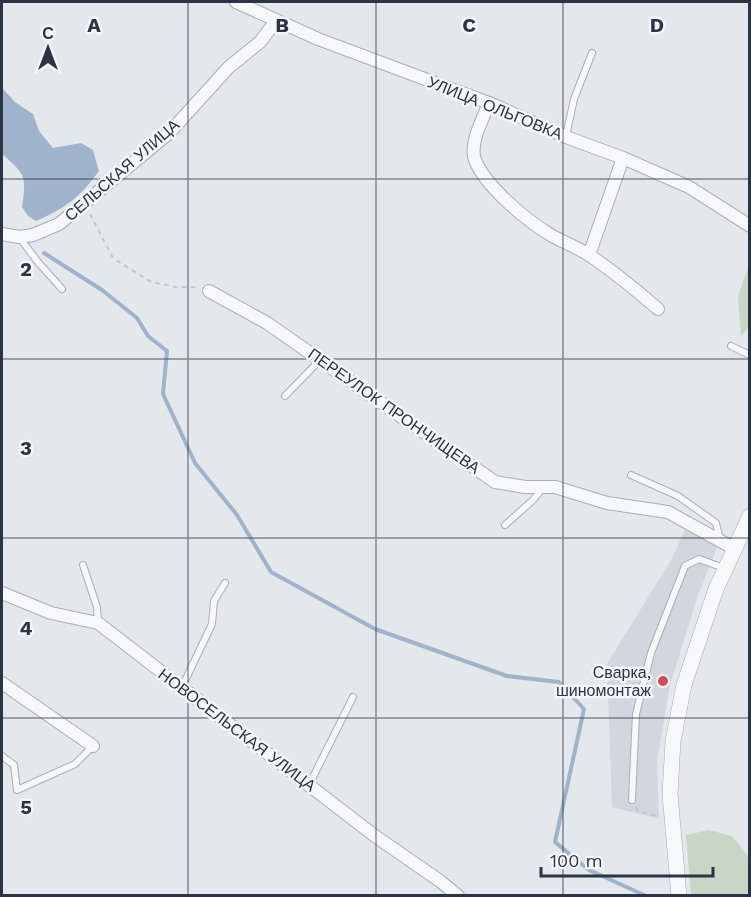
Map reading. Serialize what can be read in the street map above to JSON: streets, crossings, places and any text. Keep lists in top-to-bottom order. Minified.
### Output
{"streets":{"street":["УЛИЦА ОЛЬГОВКА","СЕЛЬСКАЯ УЛИЦА","ПЕРЕУЛОК ПРОНЧИЩЕВА","НОВОСЕЛЬСКАЯ УЛИЦА"]},"crossings":[["УЛИЦА ОЛЬГОВКА","СЕЛЬСКАЯ УЛИЦА"]],"places":["Сварка, шиномонтаж"],"scale_bar":"100 m","north":"top","grid":{"columns":["A","B","C","D"],"rows":["2","3","4","5"]}}
